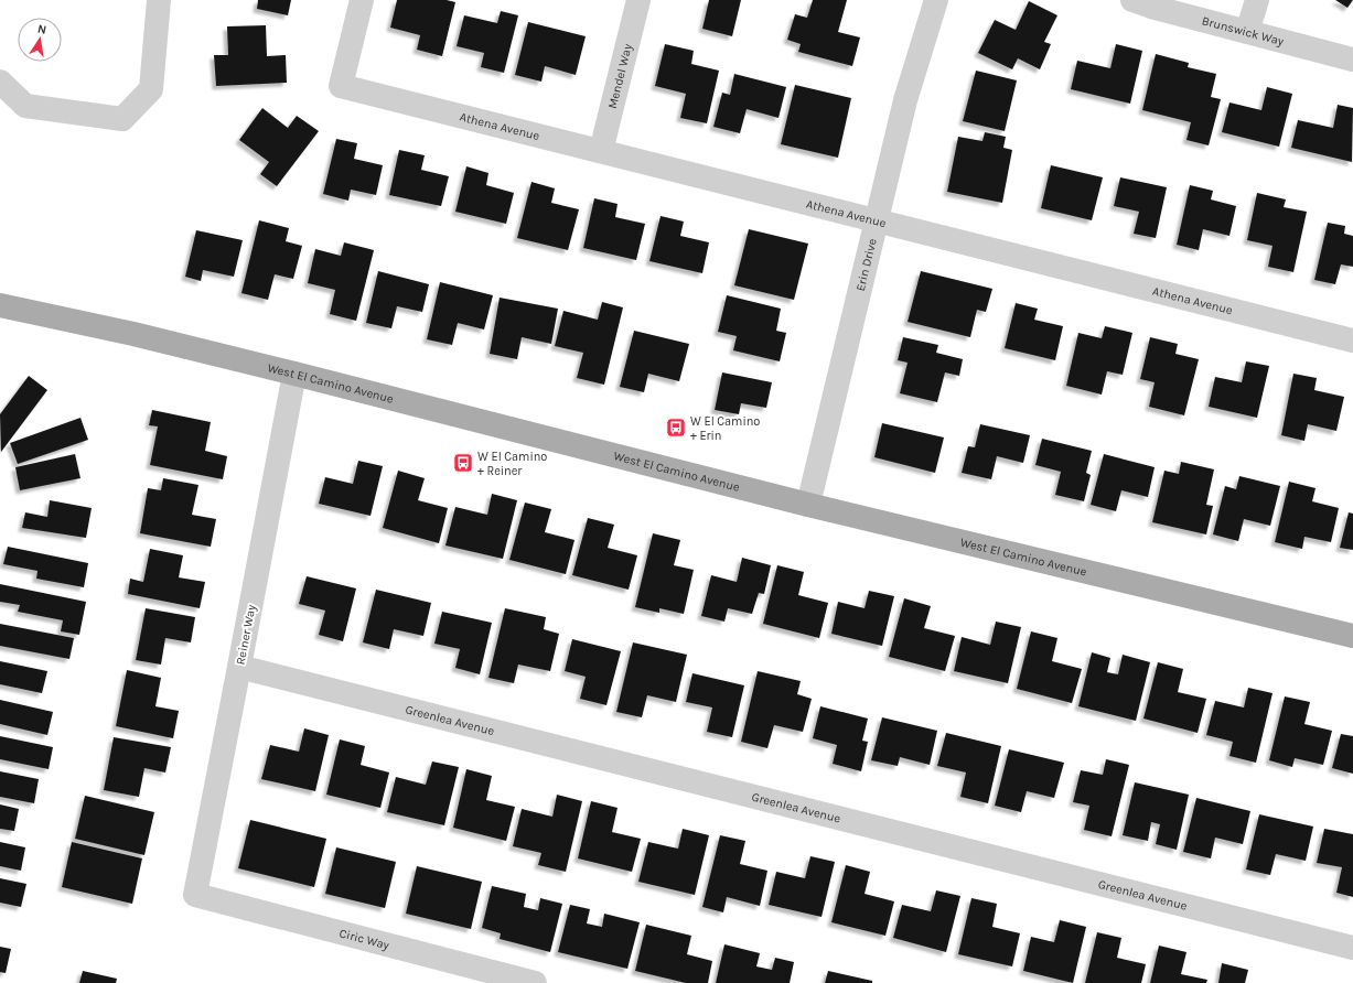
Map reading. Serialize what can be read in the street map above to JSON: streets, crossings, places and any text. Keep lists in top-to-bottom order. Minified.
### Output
{"streets":{"main road":["West El Camino Avenue"],"street":["Brunswick Way","Mendel Way","Athena Avenue","Erin Drive","Reiner Way","Greenlea Avenue","Ciric Way"]},"crossings":[["Mendel Way","Athena Avenue"],["Athena Avenue","Erin Drive"],["Erin Drive","West El Camino Avenue"],["West El Camino Avenue","Reiner Way"],["Reiner Way","Greenlea Avenue"],["Reiner Way","Ciric Way"]],"places":{"bus stop":["W El Camino + Erin","W El Camino + Reiner"]},"north":"top"}
